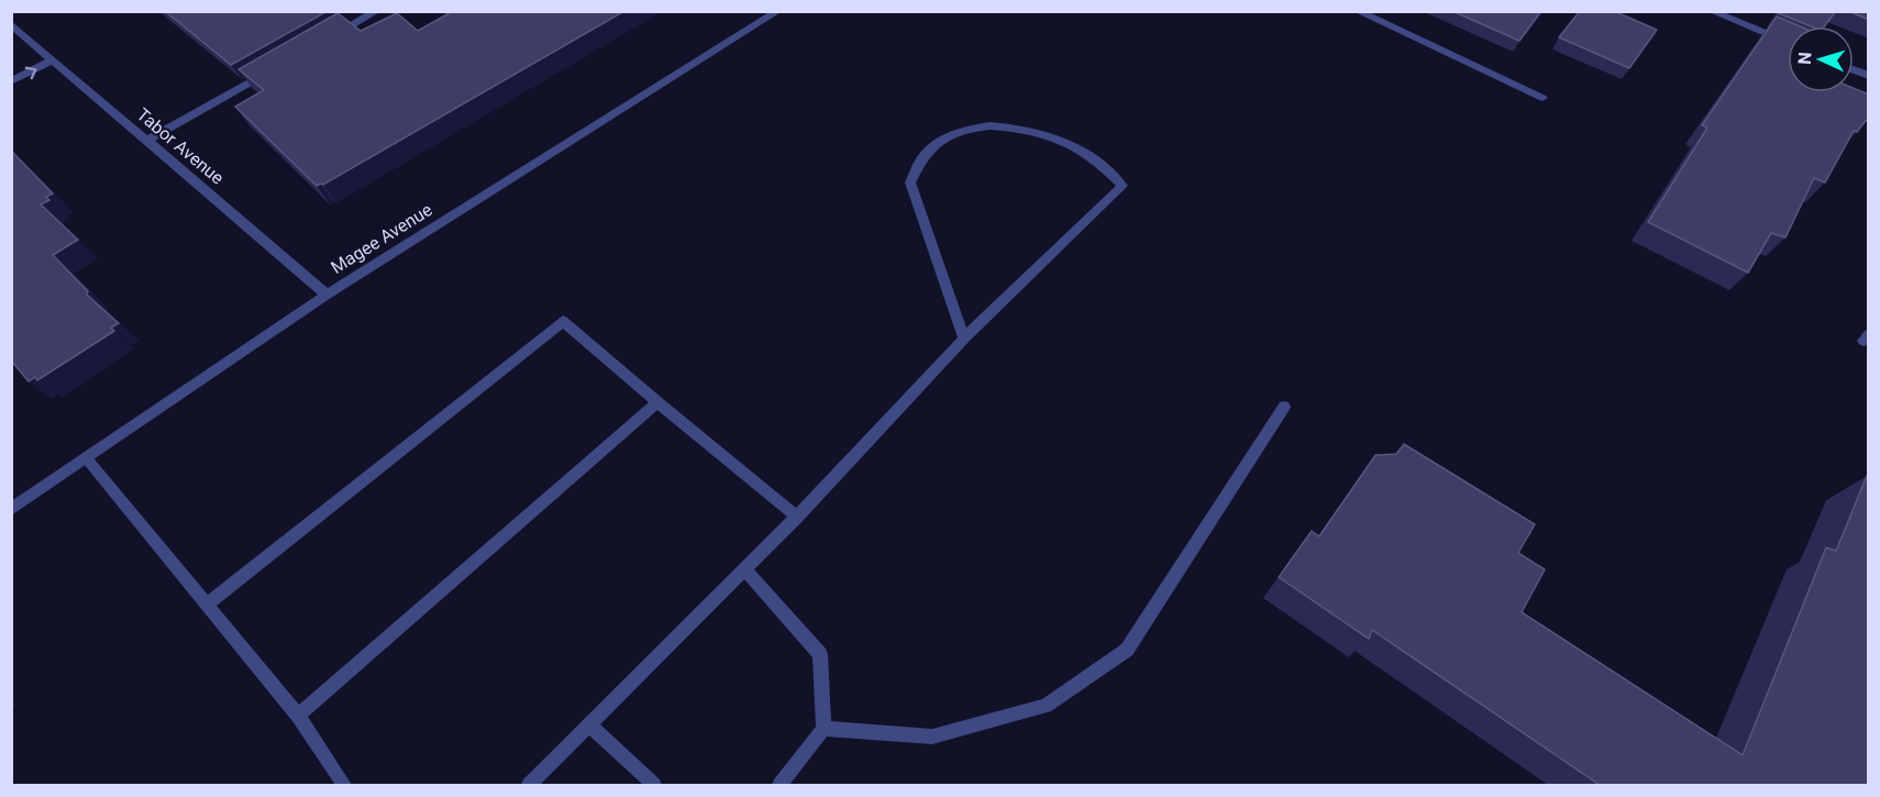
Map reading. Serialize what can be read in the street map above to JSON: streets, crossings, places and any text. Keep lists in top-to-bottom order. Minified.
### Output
{"streets":{"street":["Tabor Avenue","Magee Avenue"]},"crossings":[["Tabor Avenue","Magee Avenue"]],"north":"left"}
